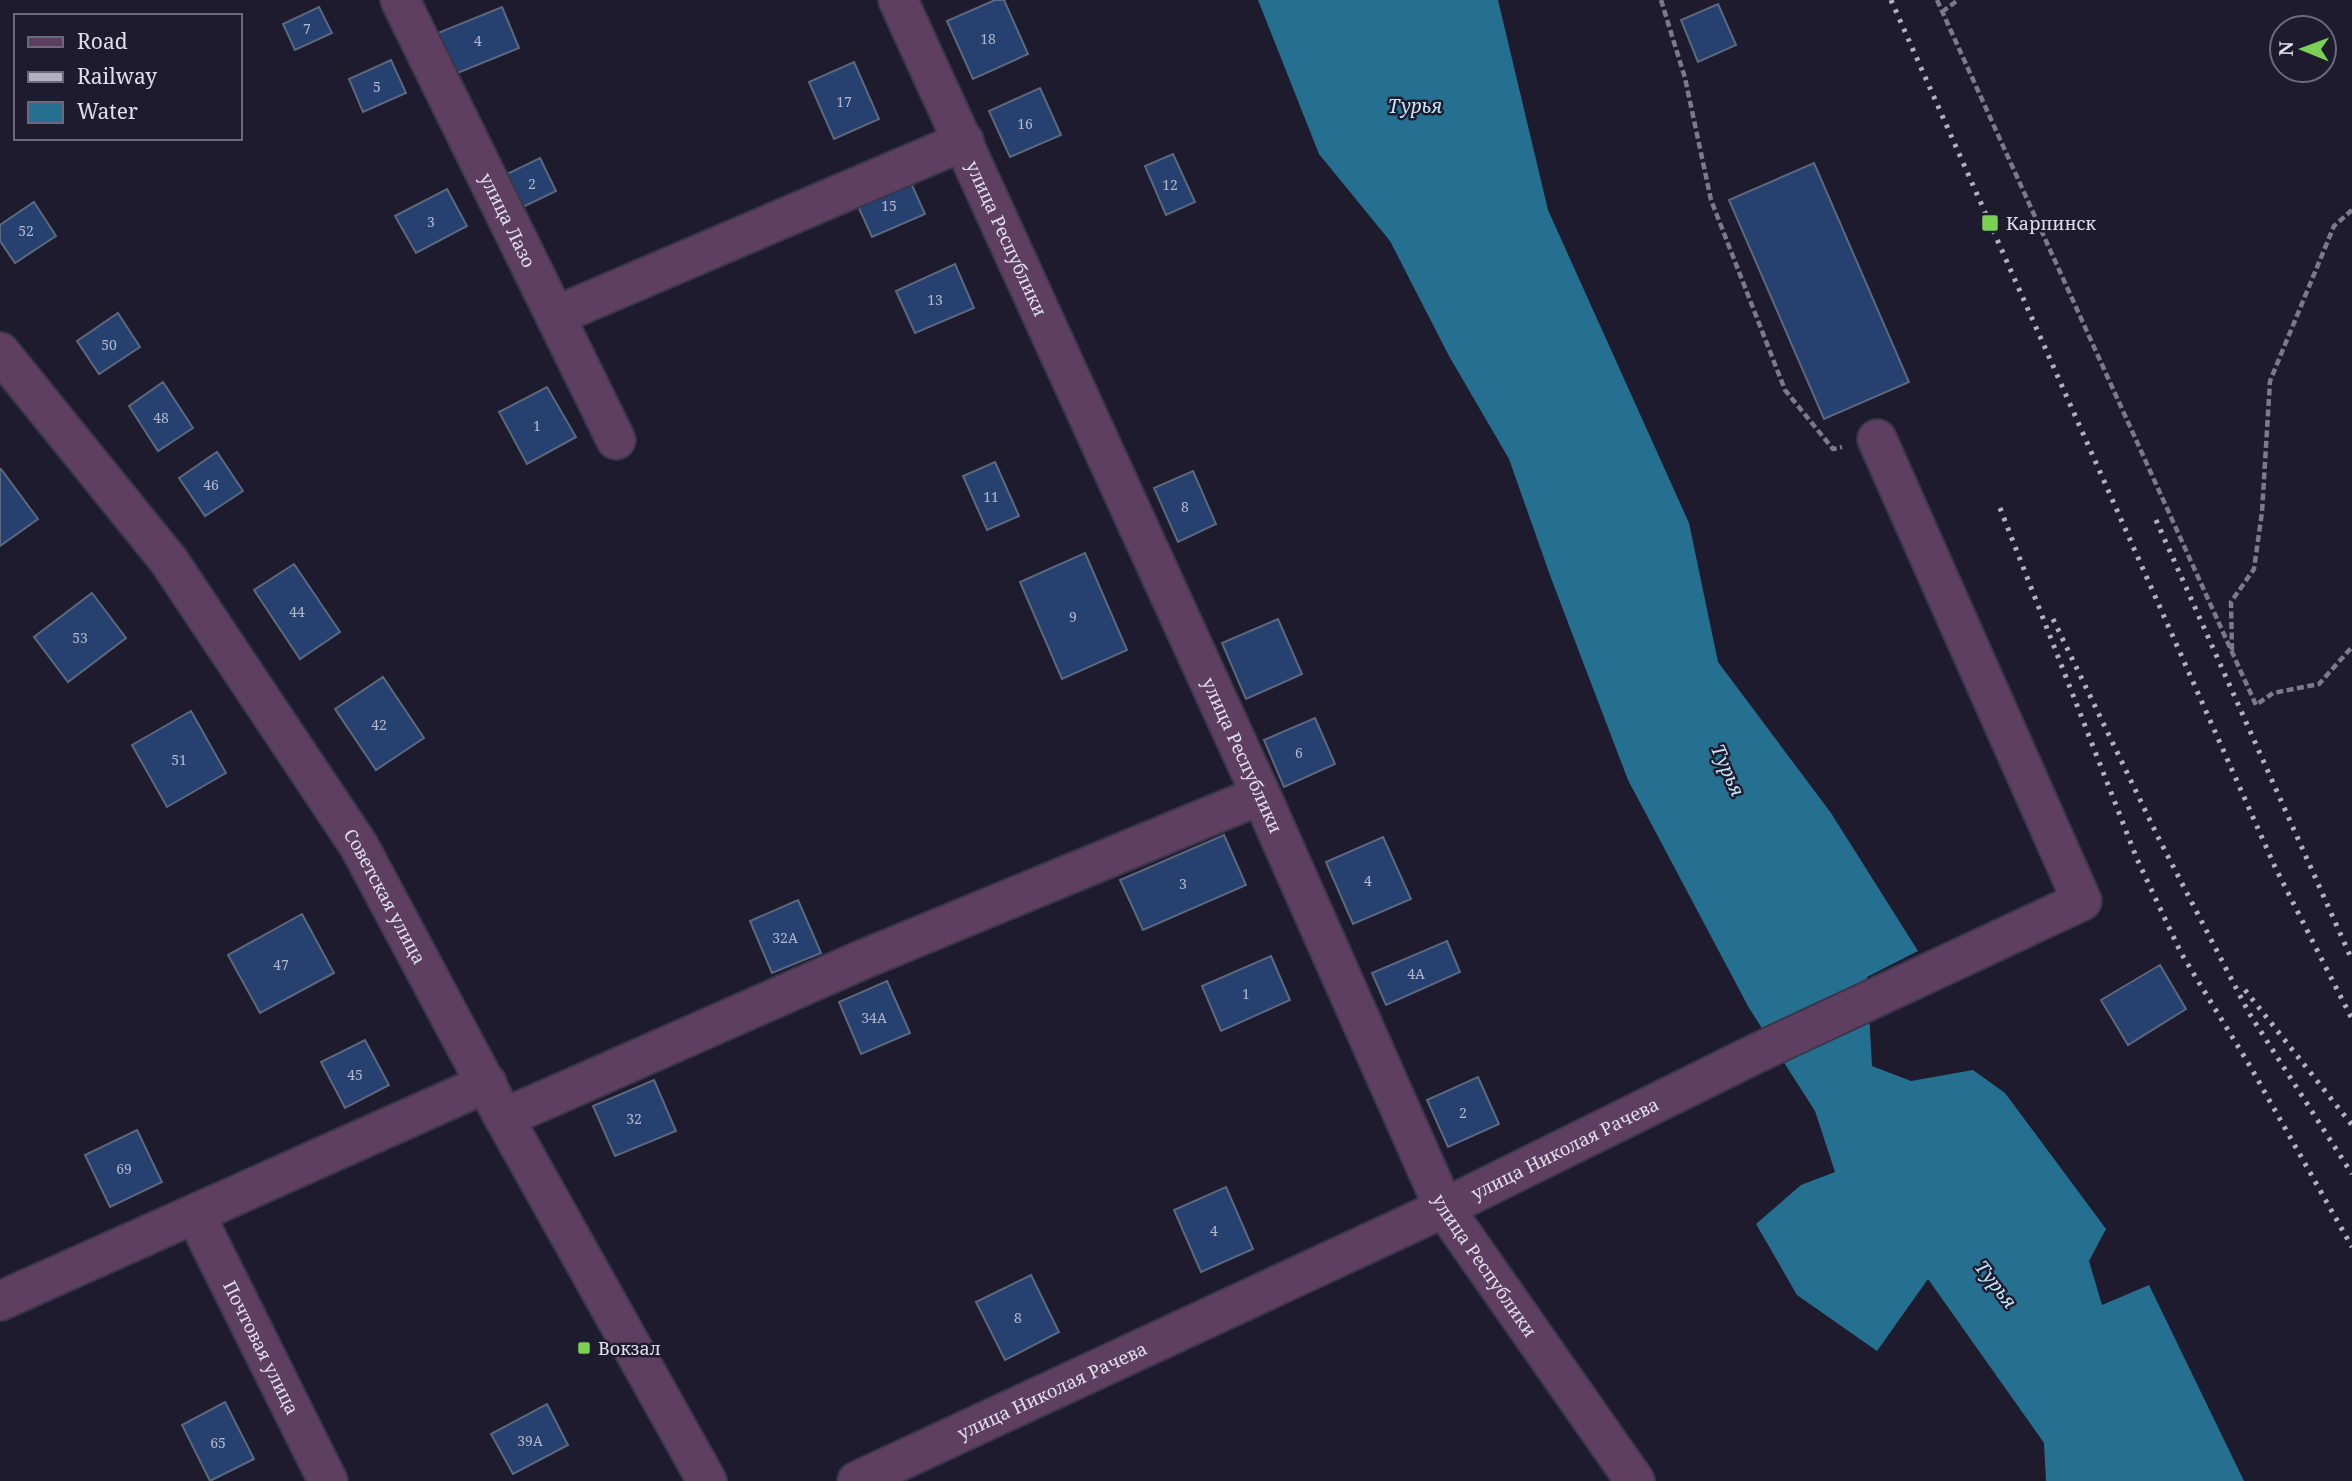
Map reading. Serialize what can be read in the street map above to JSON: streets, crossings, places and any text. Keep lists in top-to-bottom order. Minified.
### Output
{"streets":{"street":["улица Лазо","улица Республики","Советская улица","улица Николая Рачева","Почтовая улица"]},"crossings":[["улица Республики","улица Николая Рачева"]],"water":["Турья"],"places":{"transit":["Карпинск","Вокзал"]},"house_numbers":["7","18","4","5","17","16","2","12","15","3","52","13","50","48","1","46","11","8","44","9","53","42","6","51","4","3","32А","47","4А","1","34А","45","2","32","69","4","8","39А","65"],"legend":["Road","Railway","Water"],"north":"left"}
